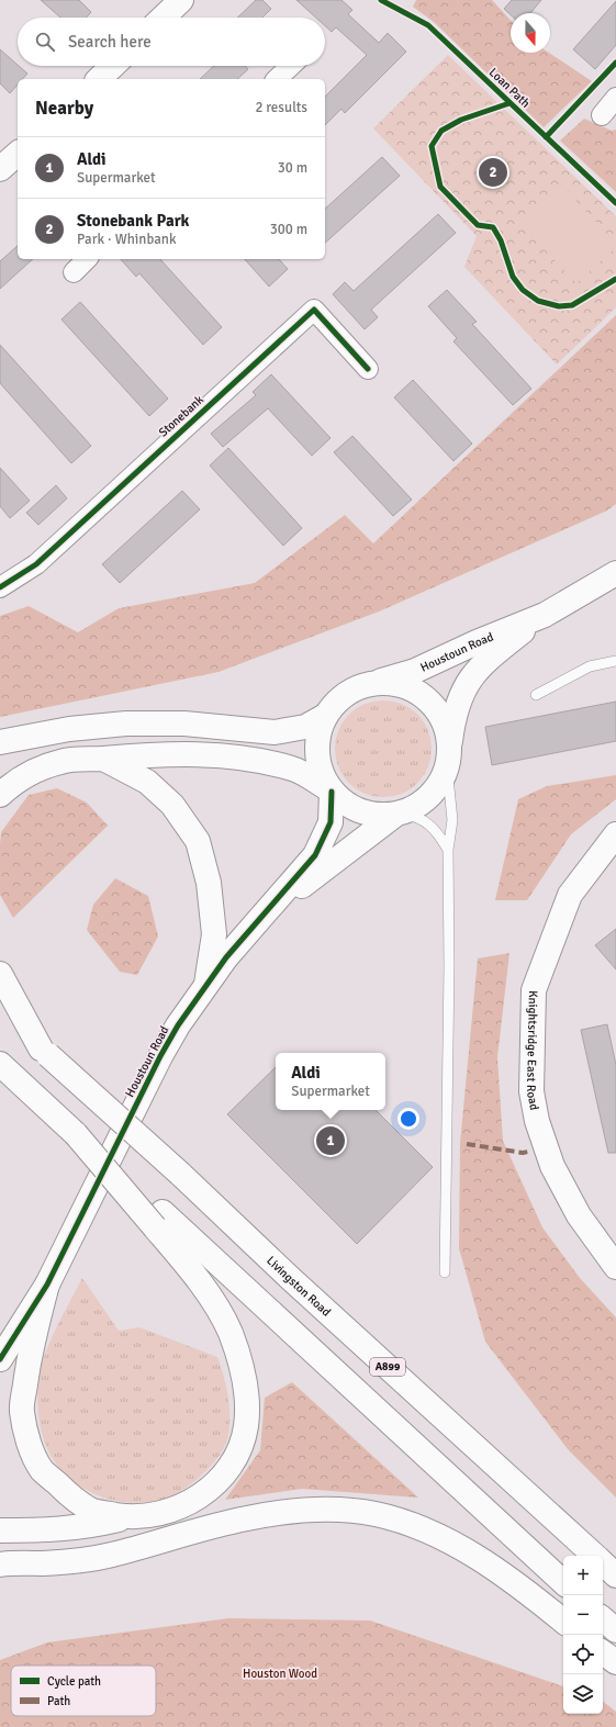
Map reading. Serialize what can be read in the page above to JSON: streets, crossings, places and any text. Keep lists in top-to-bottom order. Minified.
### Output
{"streets":{"main road":["Houstoun Road","Knightsridge East Road","Livingston Road","A899"],"street":["Stonebank"],"cycle path":["Loan Path"]},"parks":["Houston Wood"],"legend":["Cycle path","Path"],"north":"bottom","page":{"search":"Search here","heading":["Nearby","2 results"],"list":[{"mark":"1","name":"Aldi","note":"Supermarket","value":"30 m"},{"mark":"2","name":"Stonebank Park","note":"Park · Whinbank","value":"300 m"}],"pins":["2","1"],"popup":["Aldi","Supermarket"],"map_buttons":["+","−"]}}
